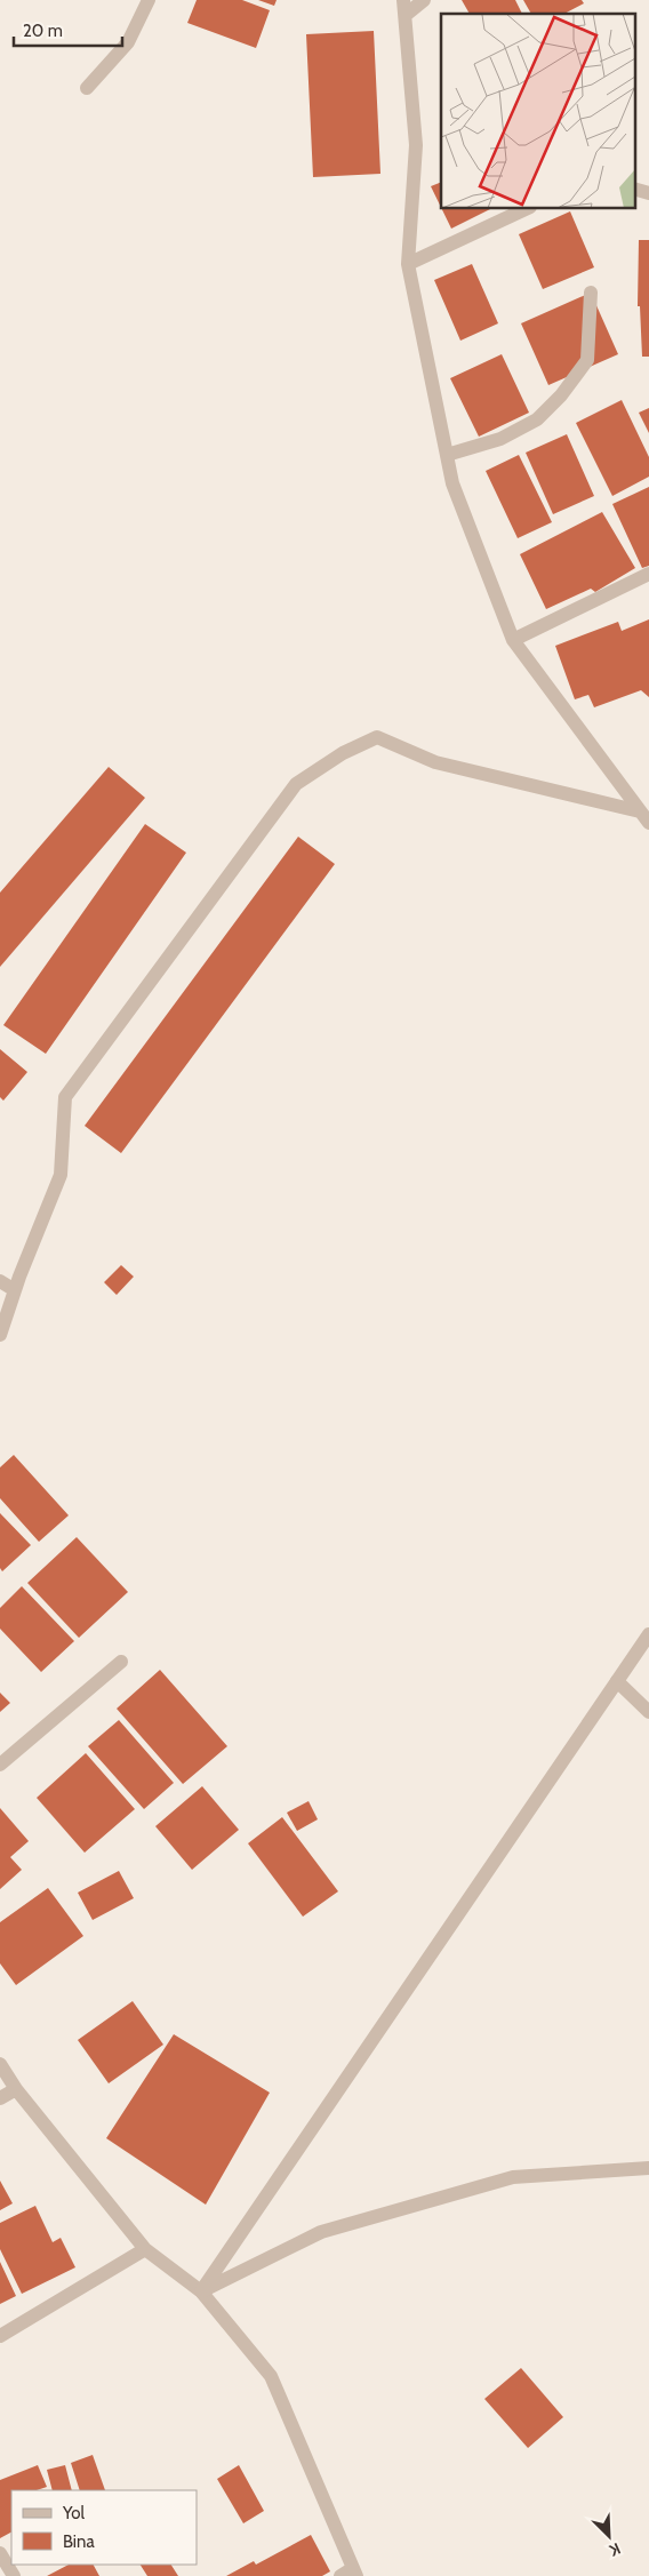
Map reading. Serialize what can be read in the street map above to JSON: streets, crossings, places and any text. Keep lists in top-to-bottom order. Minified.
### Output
{"legend":["Yol","Bina"],"scale_bar":"20 m","north":"bottom right"}
